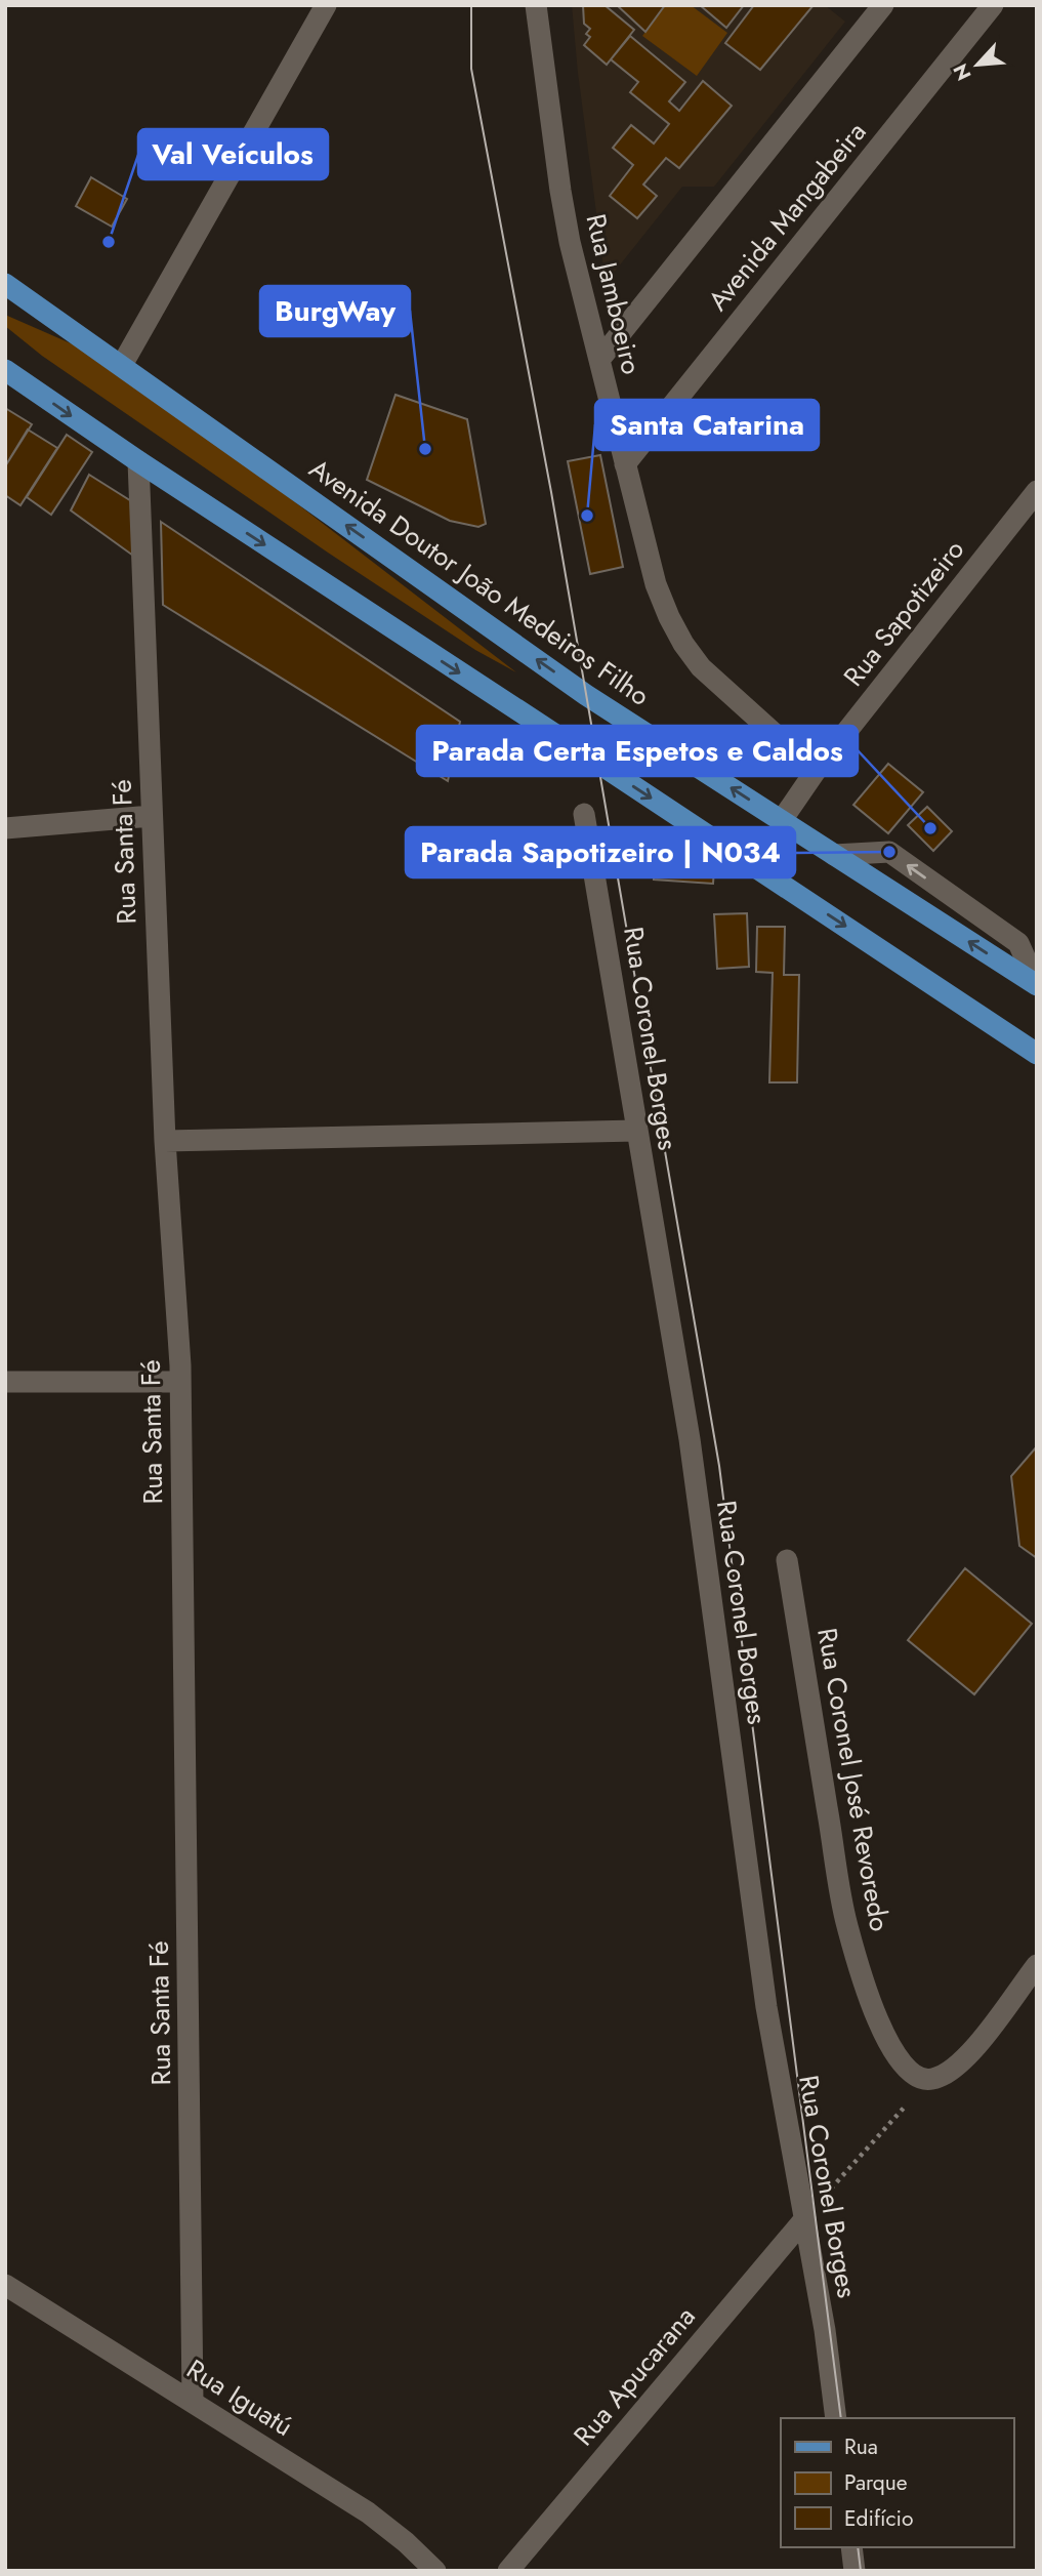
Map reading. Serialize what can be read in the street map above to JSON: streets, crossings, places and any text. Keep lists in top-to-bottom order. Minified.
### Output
{"streets":{"main road":["Avenida Doutor João Medeiros Filho"],"street":["Avenida Mangabeira","Rua Jamboeiro","Rua Sapotizeiro","Rua Santa Fé","Rua Coronel Borges","Rua Coronel José Revoredo","Rua Apucarana","Rua Iguatú"]},"crossings":[["Avenida Mangabeira","Rua Jamboeiro"],["Rua Jamboeiro","Rua Sapotizeiro"],["Rua Santa Fé","Rua Iguatú"],["Rua Coronel Borges","Rua Apucarana"]],"places":["Val Veículos","BurgWay","Santa Catarina","Parada Certa Espetos e Caldos","Parada Sapotizeiro | N034"],"legend":["Rua","Parque","Edifício"],"north":"bottom left"}
